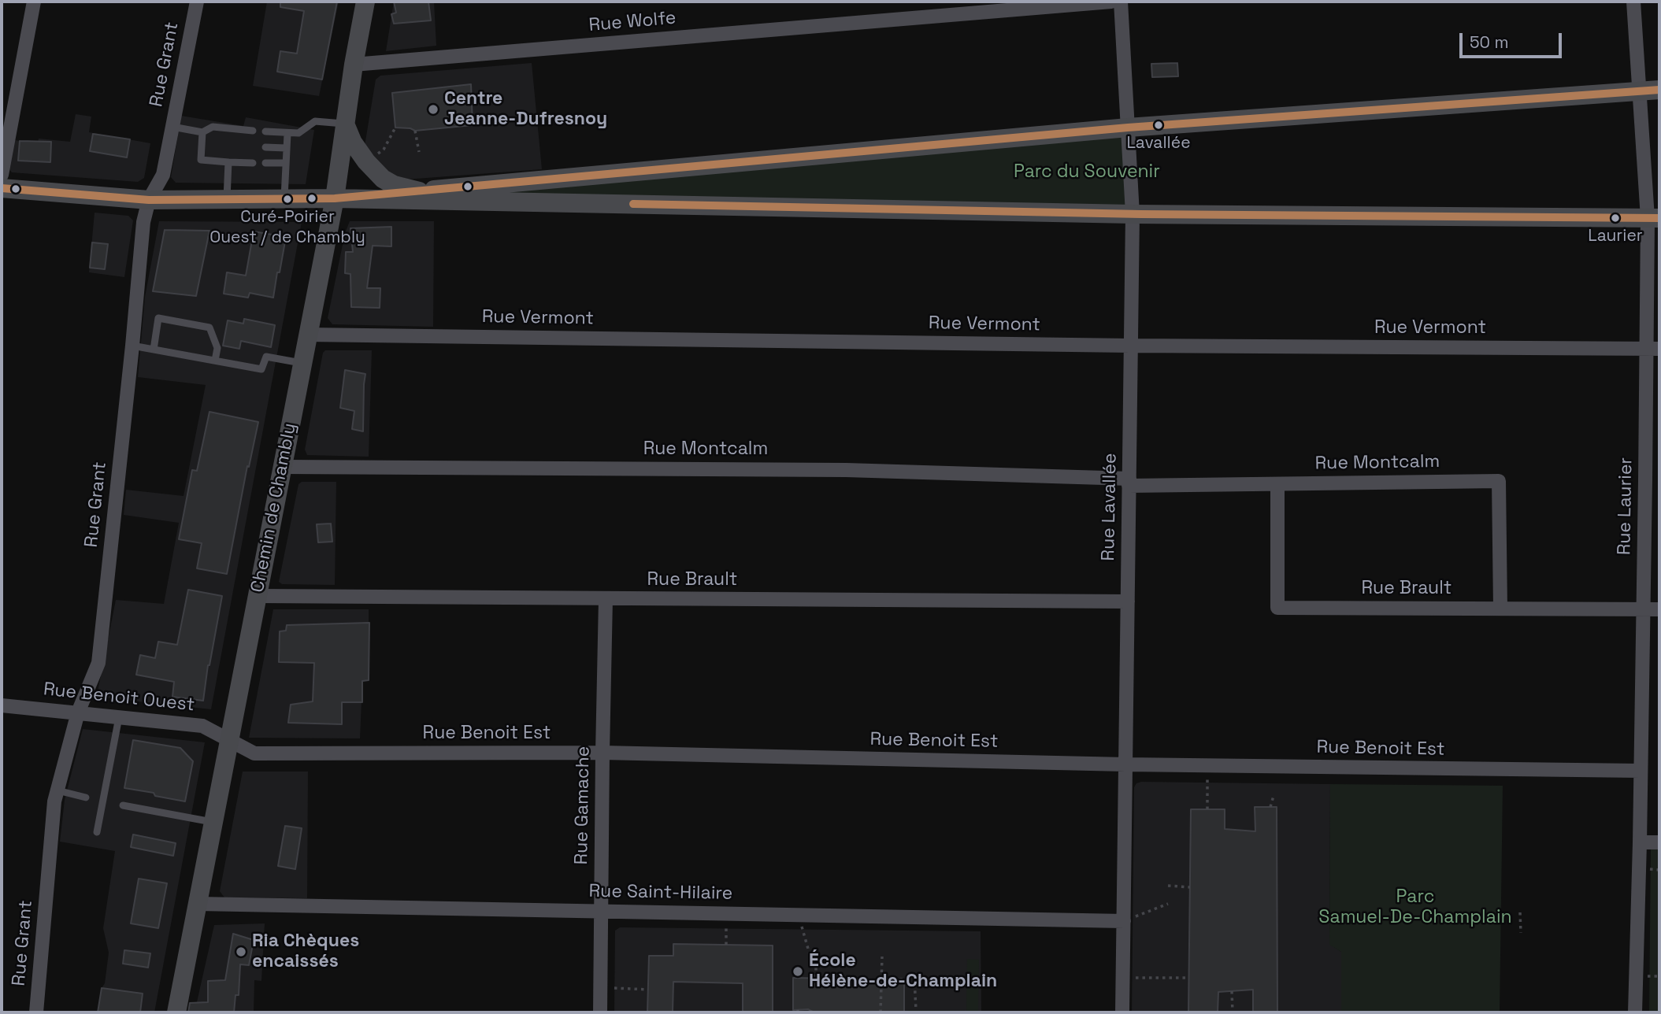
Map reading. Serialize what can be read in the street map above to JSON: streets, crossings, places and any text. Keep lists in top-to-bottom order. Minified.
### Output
{"streets":{"main road":["Chemin de Chambly"],"street":["Rue Wolfe","Rue Grant","Rue Vermont","Rue Montcalm","Rue Laurier","Rue Lavallée","Rue Brault","Rue Benoit Ouest","Rue Benoit Est","Rue Gamache","Rue Saint-Hilaire"]},"crossings":[["Rue Wolfe","Chemin de Chambly"],["Rue Grant","Rue Benoit Ouest"],["Rue Vermont","Rue Laurier"],["Rue Vermont","Rue Lavallée"],["Rue Vermont","Chemin de Chambly"],["Rue Montcalm","Rue Lavallée"],["Rue Montcalm","Chemin de Chambly"],["Rue Montcalm","Rue Brault"],["Rue Laurier","Rue Brault"],["Rue Laurier","Rue Benoit Est"],["Rue Lavallée","Rue Brault"],["Rue Lavallée","Rue Benoit Est"],["Rue Lavallée","Rue Saint-Hilaire"],["Chemin de Chambly","Rue Brault"],["Chemin de Chambly","Rue Benoit Ouest"],["Chemin de Chambly","Rue Benoit Est"],["Chemin de Chambly","Rue Saint-Hilaire"],["Rue Brault","Rue Gamache"],["Rue Benoit Ouest","Rue Benoit Est"],["Rue Benoit Est","Rue Gamache"],["Rue Gamache","Rue Saint-Hilaire"]],"parks":["Parc du Souvenir","Parc Samuel-De-Champlain"],"places":["Centre Jeanne-Dufresnoy","Lavallée","Curé-Poirier Ouest / de Chambly","Laurier","Ria Chèques encaissés","École Hélène-de-Champlain"],"scale_bar":"50 m"}
